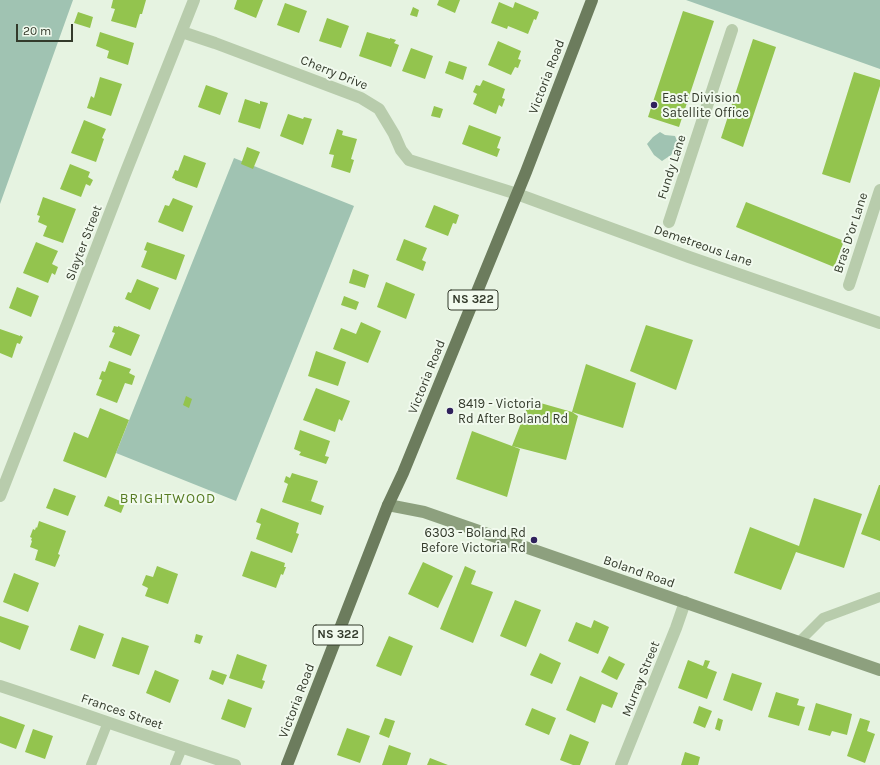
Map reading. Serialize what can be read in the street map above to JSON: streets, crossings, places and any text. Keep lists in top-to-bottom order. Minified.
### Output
{"streets":{"main road":["Victoria Road","NS 322"],"street":["Cherry Drive","Fundy Lane","Bras D’or Lane","Slayter Street","Demetreous Lane","Boland Road","Murray Street","Frances Street"]},"crossings":[["Cherry Drive","Victoria Road"],["Cherry Drive","Slayter Street"],["Cherry Drive","Demetreous Lane"],["Victoria Road","Demetreous Lane"],["Victoria Road","Boland Road"],["Boland Road","Murray Street"]],"districts":["BRIGHTWOOD"],"places":["East Division Satellite Office","8419 - Victoria Rd After Boland Rd","6303 - Boland Rd Before Victoria Rd"],"scale_bar":"20 m"}
